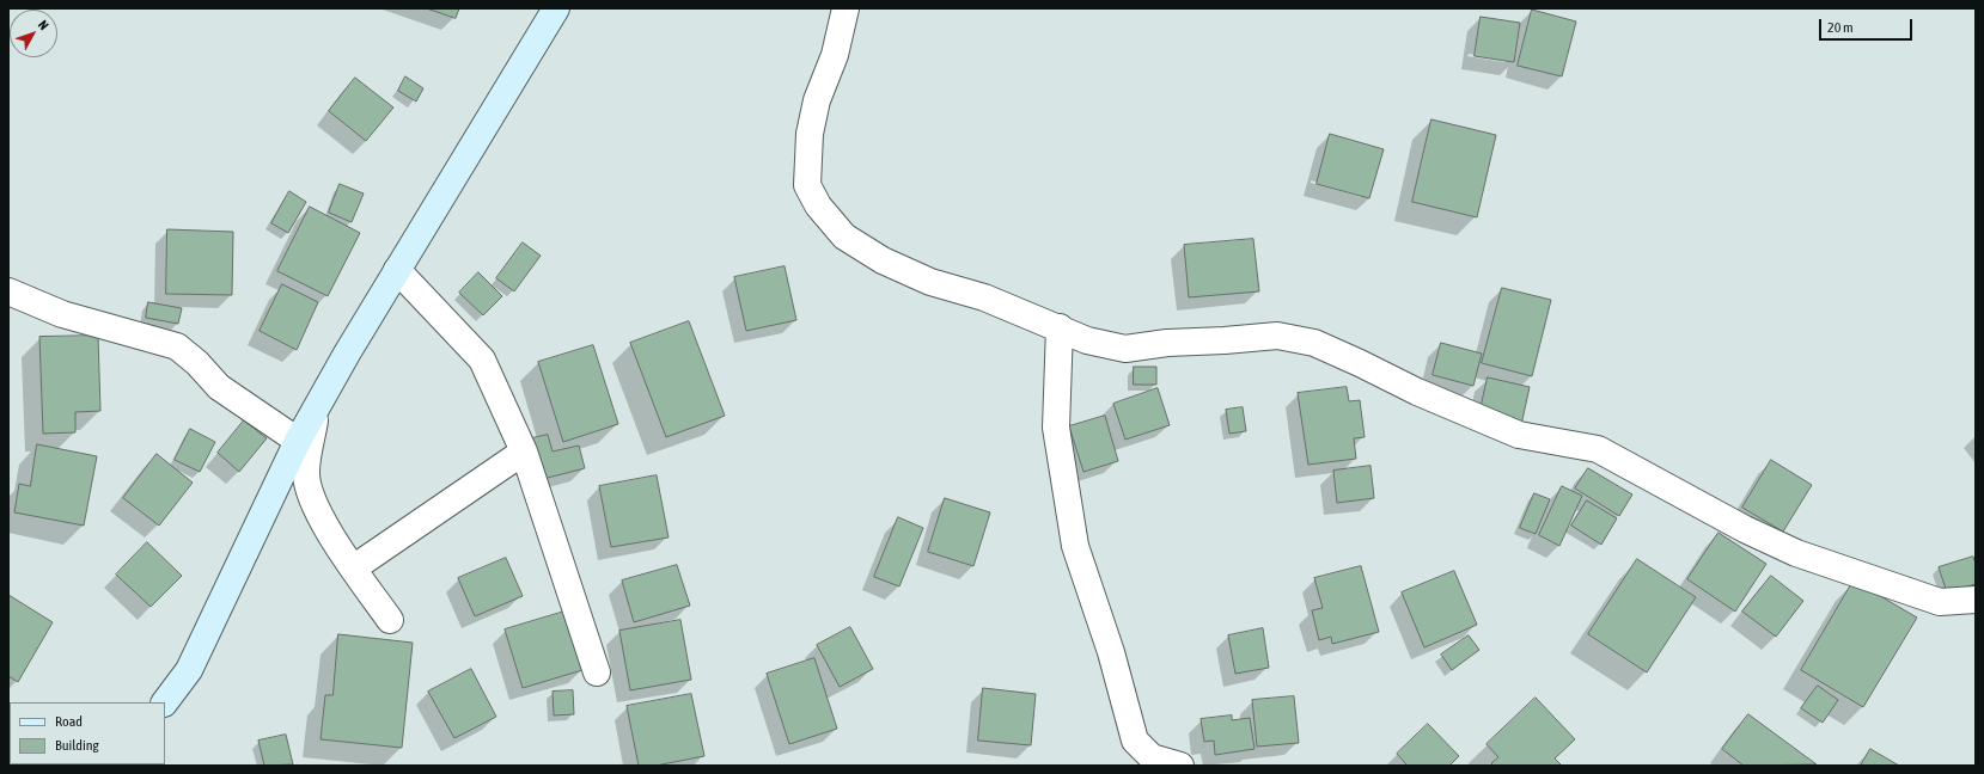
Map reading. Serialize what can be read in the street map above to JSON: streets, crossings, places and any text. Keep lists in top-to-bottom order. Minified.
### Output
{"legend":["Road","Building"],"scale_bar":"20 m","north":"top right"}
